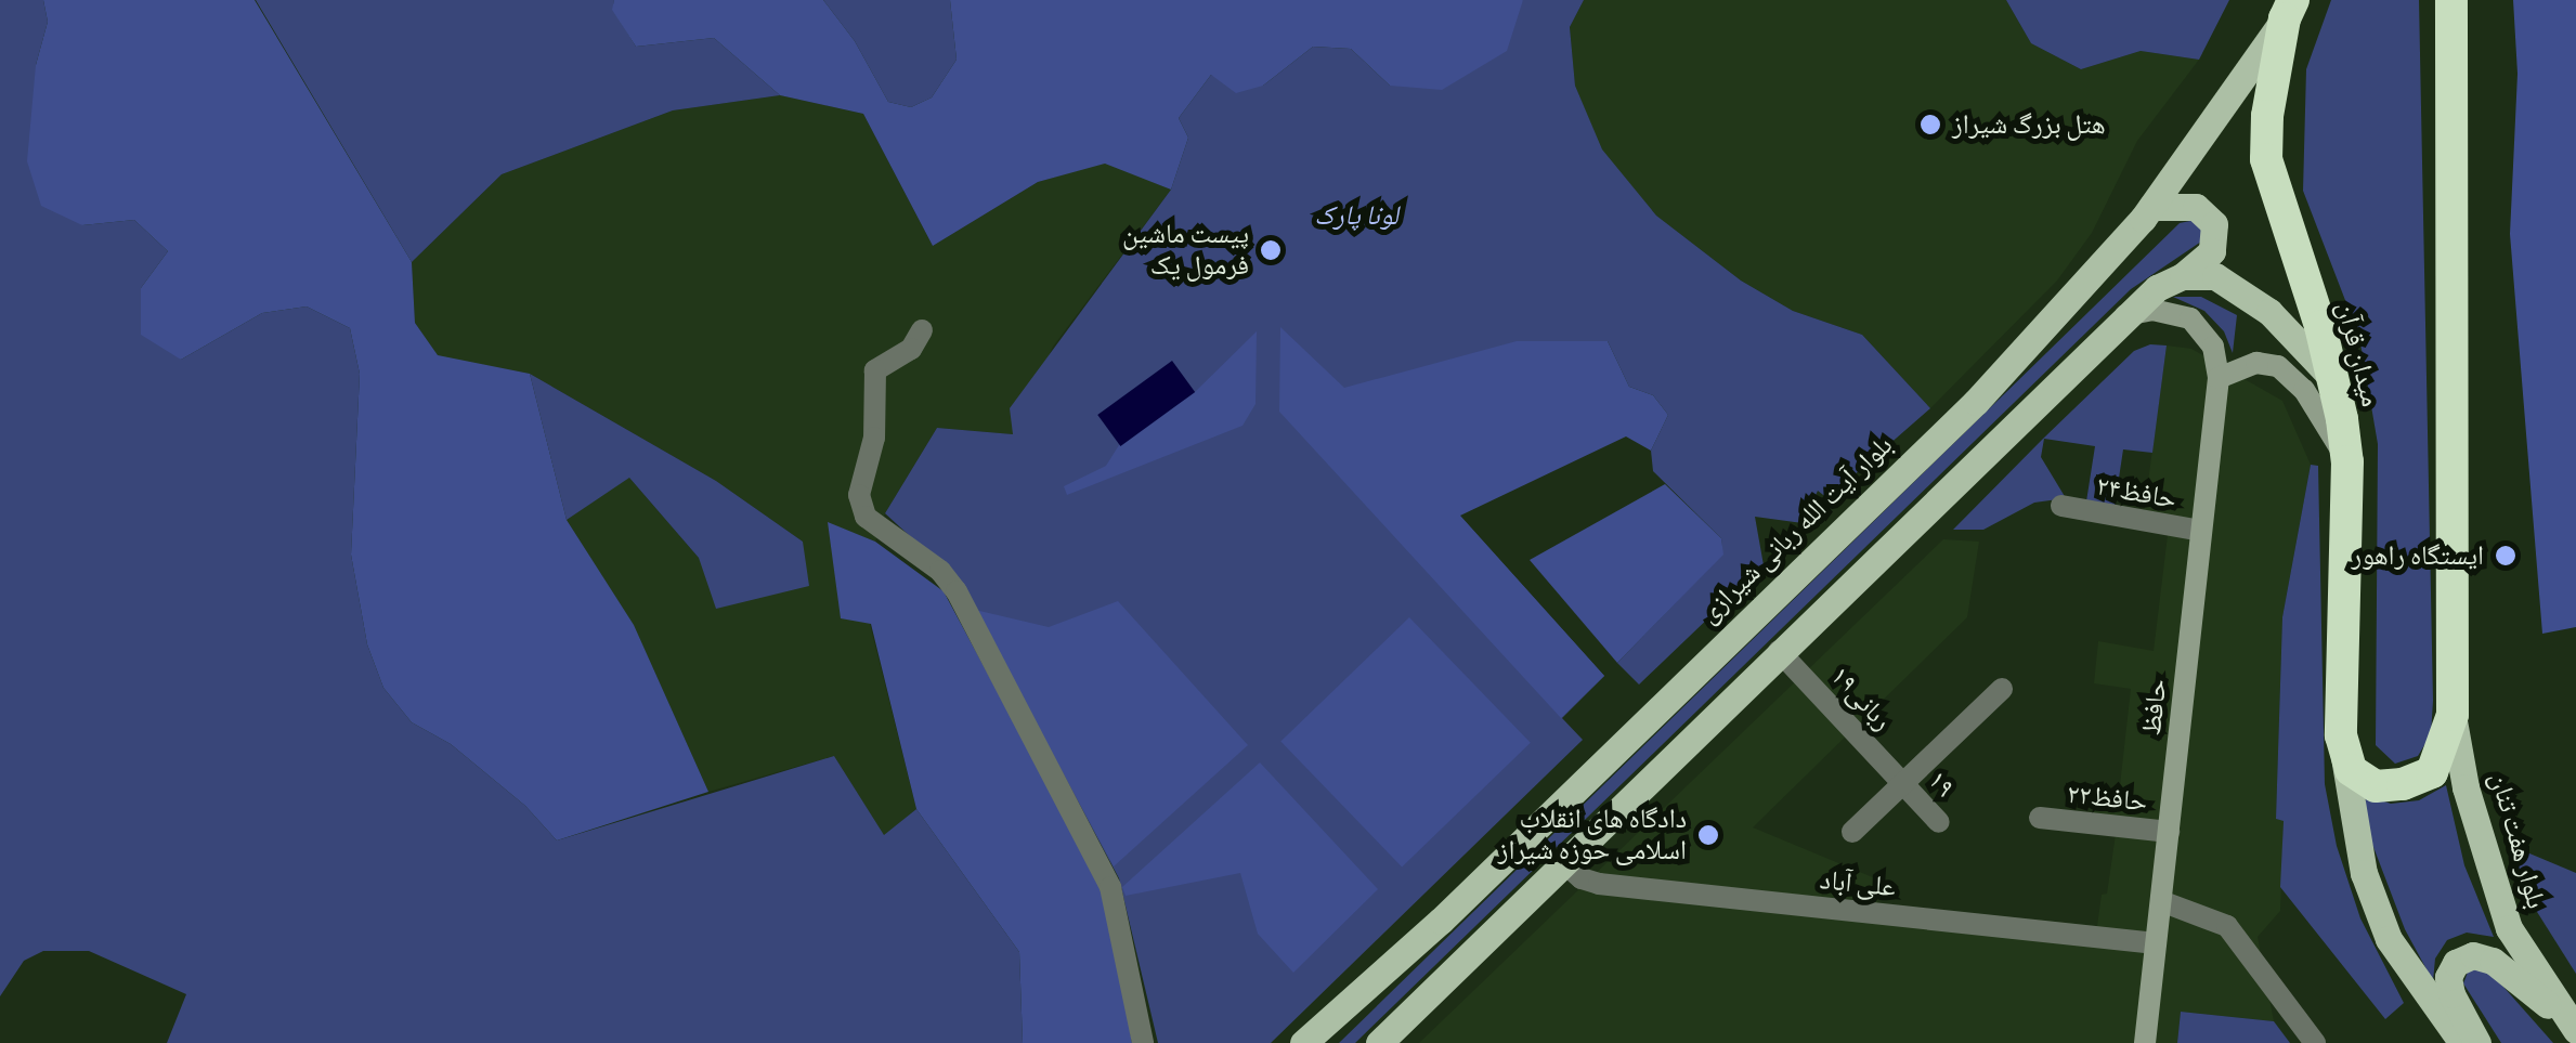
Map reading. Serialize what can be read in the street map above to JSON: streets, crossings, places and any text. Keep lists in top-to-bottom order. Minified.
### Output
{"streets":{"highway":["میدان قرآن"],"main road":["بلوار آیت الله ربانی شیرازی","حافظ","بلوار هفت تنان"],"street":["حافظ۲۴","ربانی۱۹","۱۹","حافظ۲۲","علی آباد"]},"crossings":[["میدان قرآن","بلوار آیت الله ربانی شیرازی"],["حافظ۲۴","حافظ"],["ربانی۱۹","۱۹"],["حافظ","حافظ۲۲"],["حافظ","علی آباد"]],"parks":["لونا پارک"],"places":["هتل بزرگ شیراز","پیست ماشین فرمول یک","ایستگاه راهور","دادگاه های انقلاب اسلامی حوزه شیراز"]}
